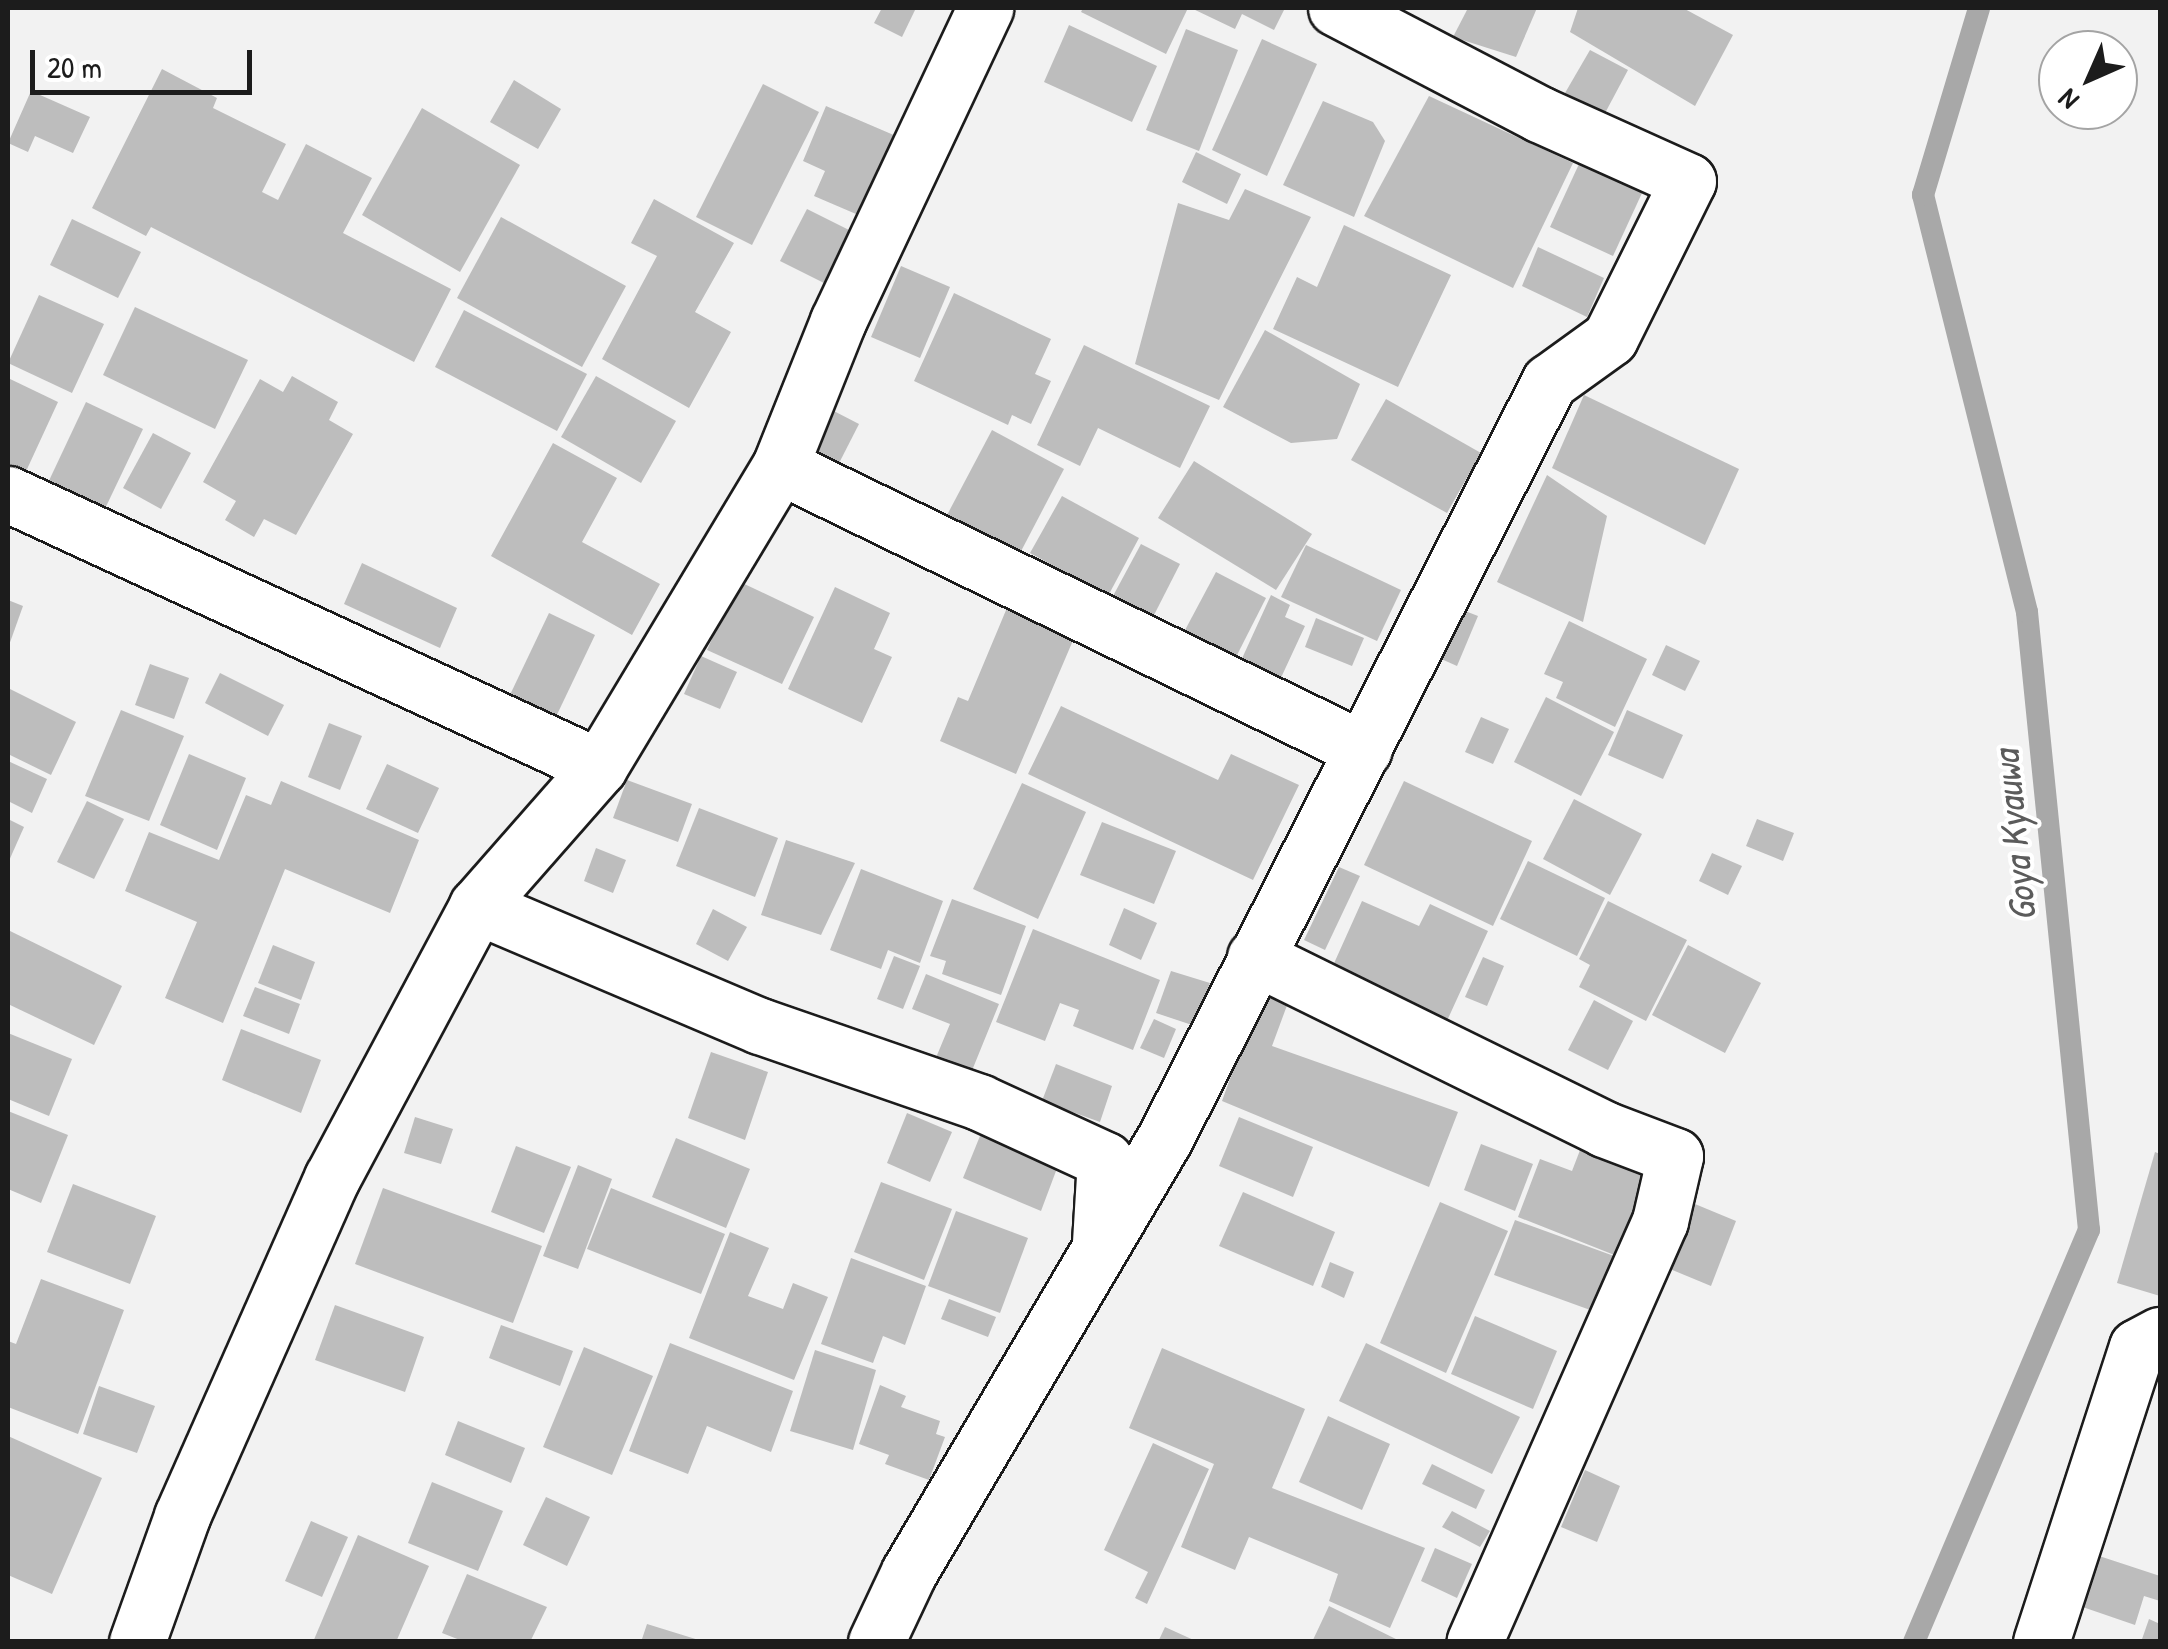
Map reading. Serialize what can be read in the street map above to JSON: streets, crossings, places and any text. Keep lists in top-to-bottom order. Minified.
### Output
{"water":["Goya Kyauwa"],"scale_bar":"20 m","north":"bottom left"}
